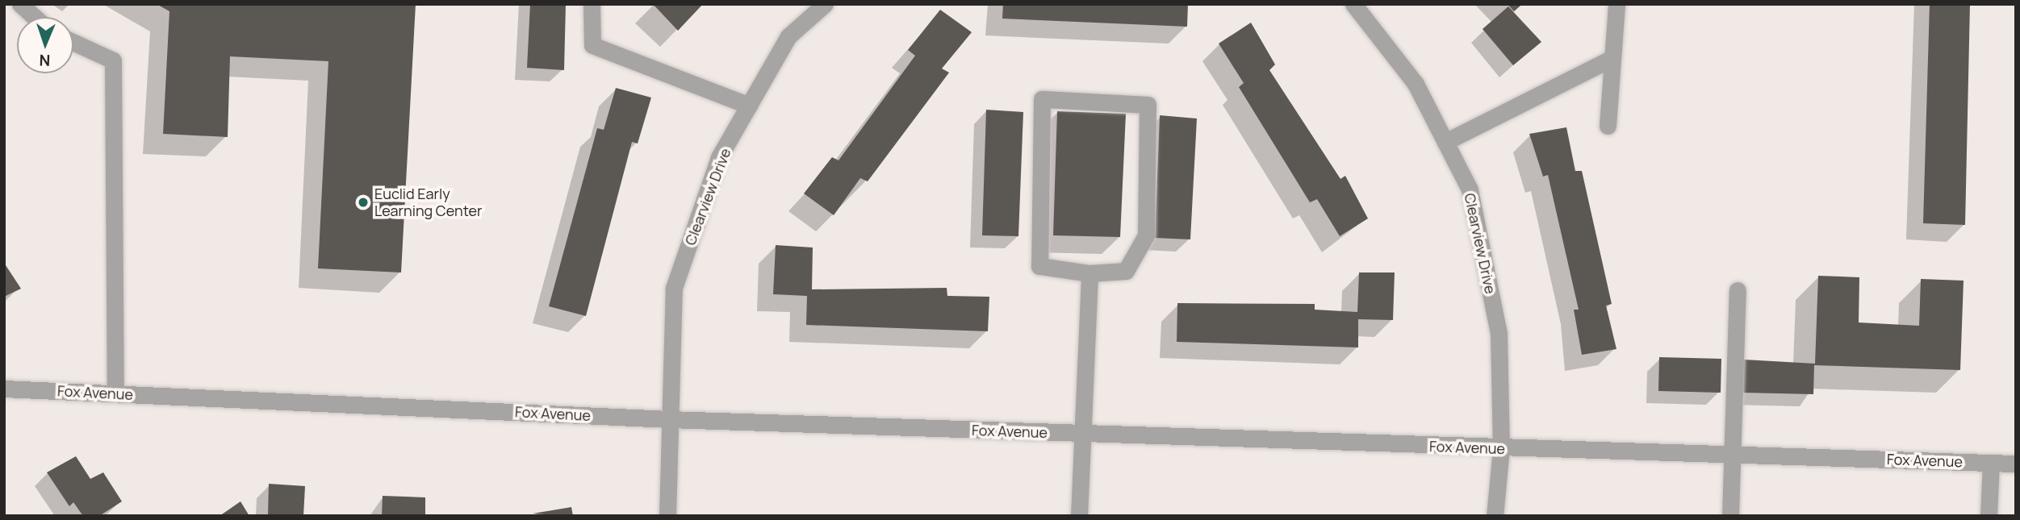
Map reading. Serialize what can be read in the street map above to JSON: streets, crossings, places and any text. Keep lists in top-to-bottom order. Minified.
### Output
{"streets":{"street":["Clearview Drive","Fox Avenue"]},"crossings":[["Clearview Drive","Fox Avenue"]],"places":["Euclid Early Learning Center"],"north":"bottom"}
